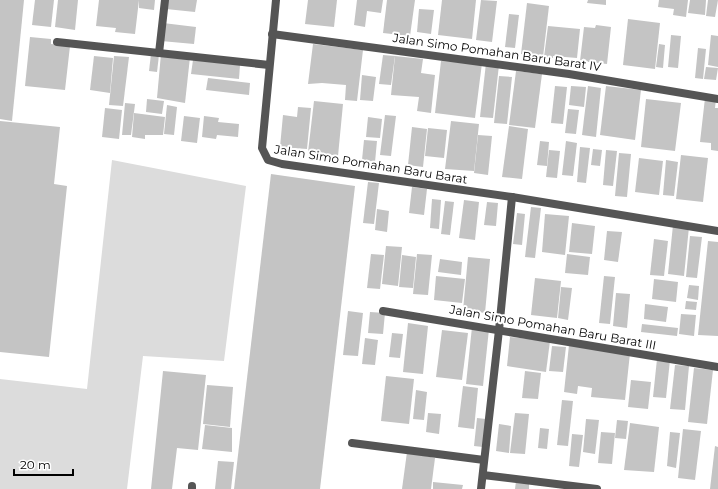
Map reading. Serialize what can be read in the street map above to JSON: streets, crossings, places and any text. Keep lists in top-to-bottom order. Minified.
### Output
{"streets":{"street":["Jalan Simo Pomahan Baru Barat IV","Jalan Simo Pomahan Baru Barat","Jalan Simo Pomahan Baru Barat III"]},"crossings":[["Jalan Simo Pomahan Baru Barat IV","Jalan Simo Pomahan Baru Barat"]],"scale_bar":"20 m"}
